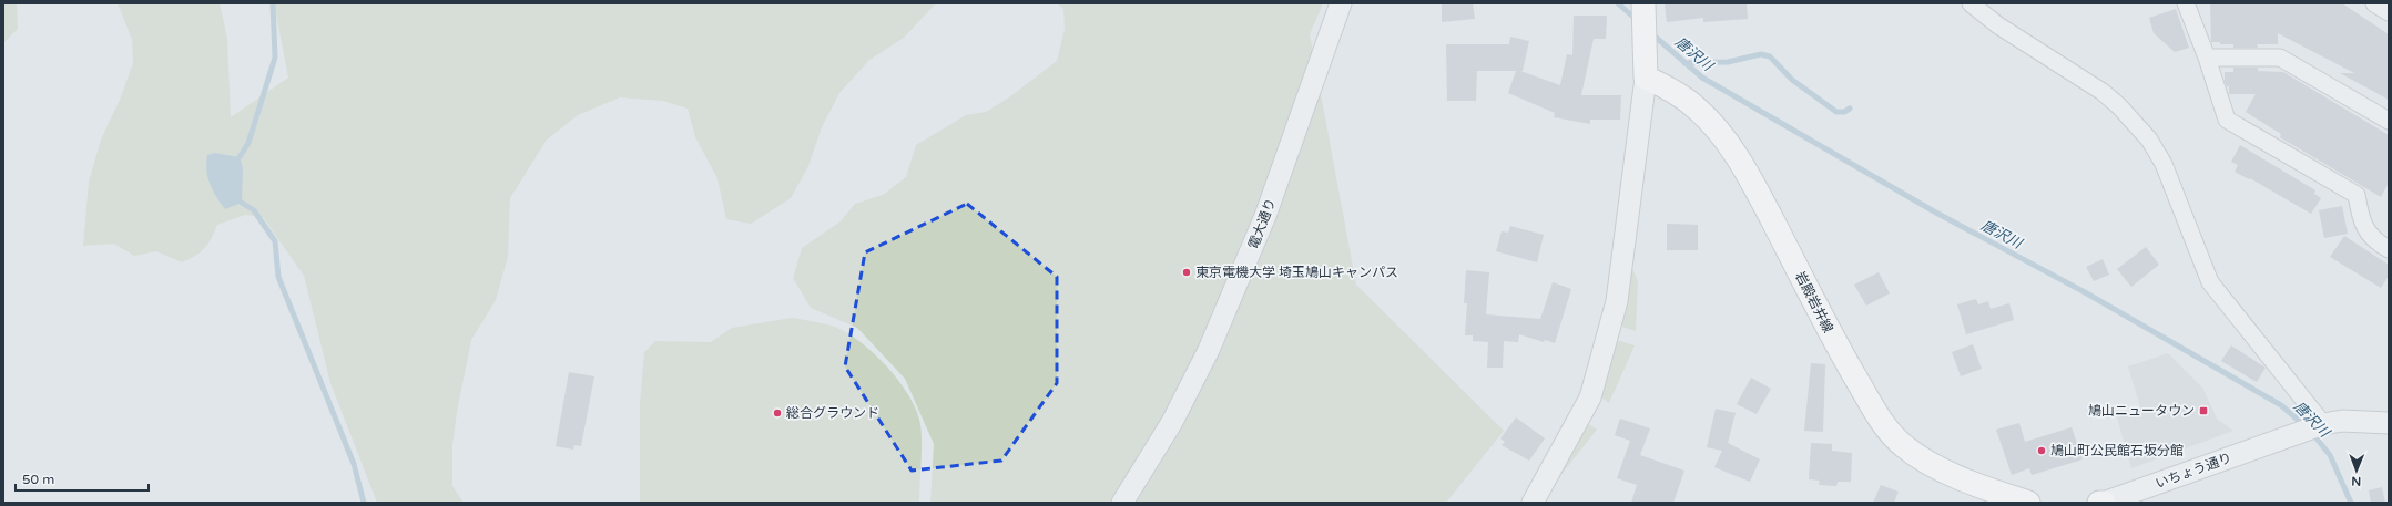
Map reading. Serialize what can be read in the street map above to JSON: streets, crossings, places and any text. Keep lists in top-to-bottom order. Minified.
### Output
{"streets":{"main road":["岩殿岩井線"],"street":["電大通り","いちょう通り"]},"water":["唐沢川"],"places":{"other":["東京電機大学 埼玉鳩山キャンパス","総合グラウンド","鳩山町公民館石坂分館"],"transit":["鳩山ニュータウン"]},"scale_bar":"50 m","north":"bottom"}
